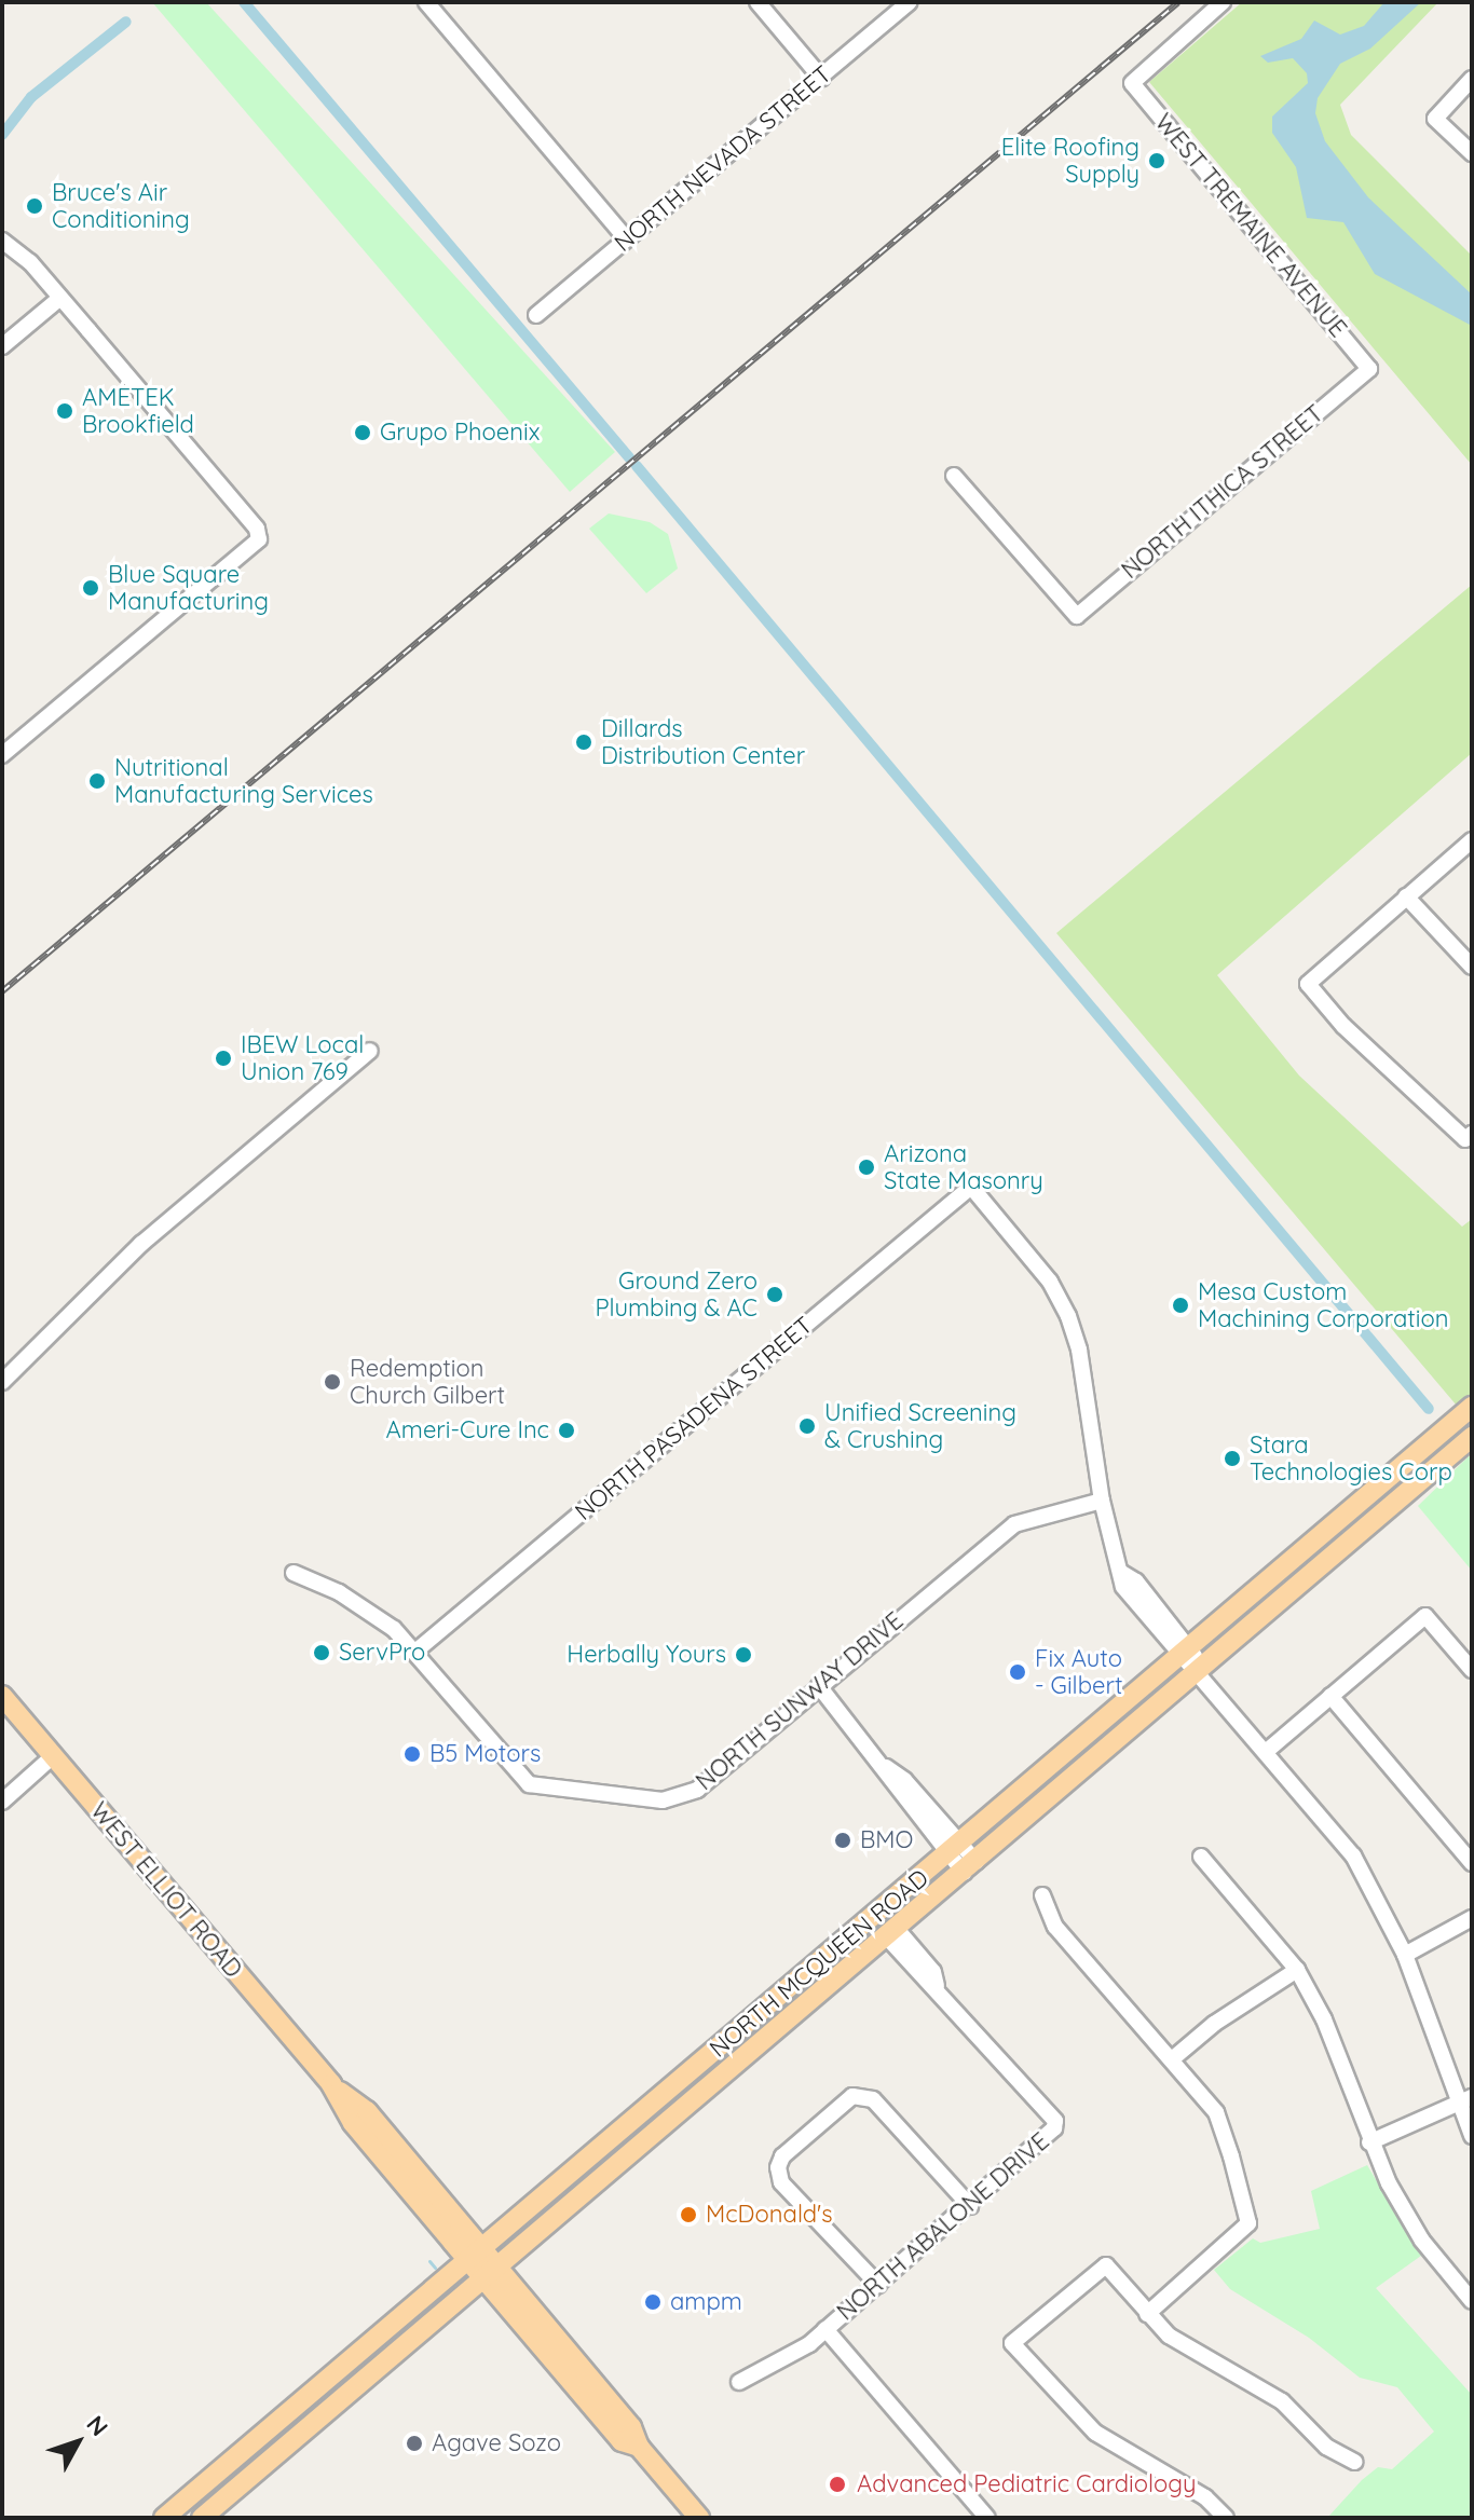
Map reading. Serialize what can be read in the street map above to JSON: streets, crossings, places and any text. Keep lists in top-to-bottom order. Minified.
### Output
{"streets":{"main road":["WEST ELLIOT ROAD","NORTH MCQUEEN ROAD"],"street":["NORTH NEVADA STREET","WEST TREMAINE AVENUE","NORTH ITHICA STREET","NORTH PASADENA STREET","NORTH SUNWAY DRIVE","NORTH ABALONE DRIVE"]},"crossings":[["WEST TREMAINE AVENUE","NORTH ITHICA STREET"],["NORTH PASADENA STREET","NORTH SUNWAY DRIVE"],["WEST ELLIOT ROAD","NORTH MCQUEEN ROAD"],["NORTH MCQUEEN ROAD","NORTH ABALONE DRIVE"]],"places":["Elite Roofing Supply","Bruce's Air Conditioning","AMETEK Brookfield","Grupo Phoenix","Blue Square Manufacturing","Dillards Distribution Center","Nutritional Manufacturing Services","IBEW Local Union 769","Arizona State Masonry","Ground Zero Plumbing & AC","Mesa Custom Machining Corporation","Redemption Church Gilbert","Unified Screening & Crushing","Ameri-Cure Inc","Stara Technologies Corp","ServPro","Herbally Yours","Fix Auto - Gilbert","B5 Motors","BMO","McDonald's","ampm","Agave Sozo","Advanced Pediatric Cardiology"],"north":"top right"}
